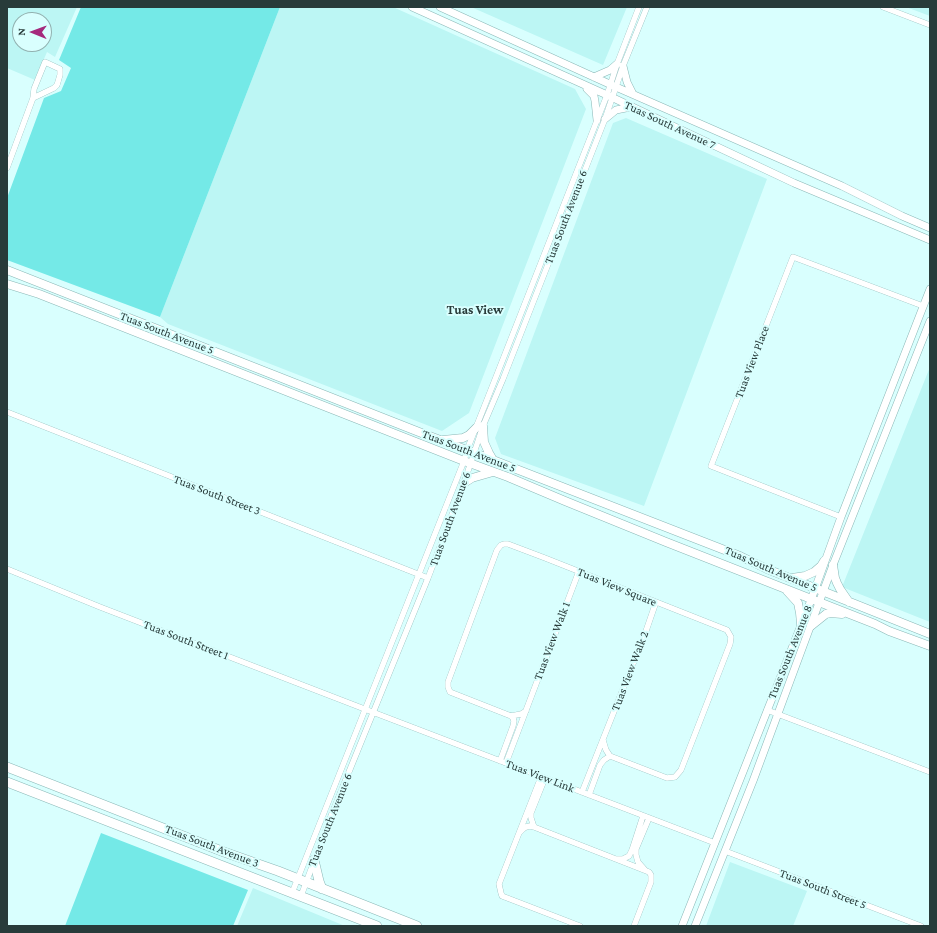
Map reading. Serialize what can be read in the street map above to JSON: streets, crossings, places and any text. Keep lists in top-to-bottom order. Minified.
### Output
{"streets":{"main road":["Tuas South Avenue 5","Tuas South Avenue 3"],"street":["Tuas South Avenue 7","Tuas South Avenue 6","Tuas View Place","Tuas South Street 3","Tuas View Square","Tuas South Street 1","Tuas View Walk 1","Tuas South Avenue 8","Tuas View Walk 2","Tuas View Link","Tuas South Street 5"]},"crossings":[["Tuas South Avenue 7","Tuas South Avenue 6"],["Tuas South Avenue 6","Tuas South Avenue 5"],["Tuas South Avenue 6","Tuas South Street 3"],["Tuas South Avenue 6","Tuas South Street 1"],["Tuas South Avenue 6","Tuas View Link"],["Tuas South Avenue 6","Tuas South Avenue 3"],["Tuas South Avenue 5","Tuas South Avenue 8"],["Tuas View Place","Tuas South Avenue 8"],["Tuas View Square","Tuas View Walk 1"],["Tuas View Square","Tuas View Walk 2"],["Tuas South Street 1","Tuas View Link"],["Tuas View Walk 1","Tuas View Link"],["Tuas South Avenue 8","Tuas View Link"],["Tuas South Avenue 8","Tuas South Street 5"],["Tuas View Walk 2","Tuas View Link"]],"districts":["Tuas View"],"north":"left"}
